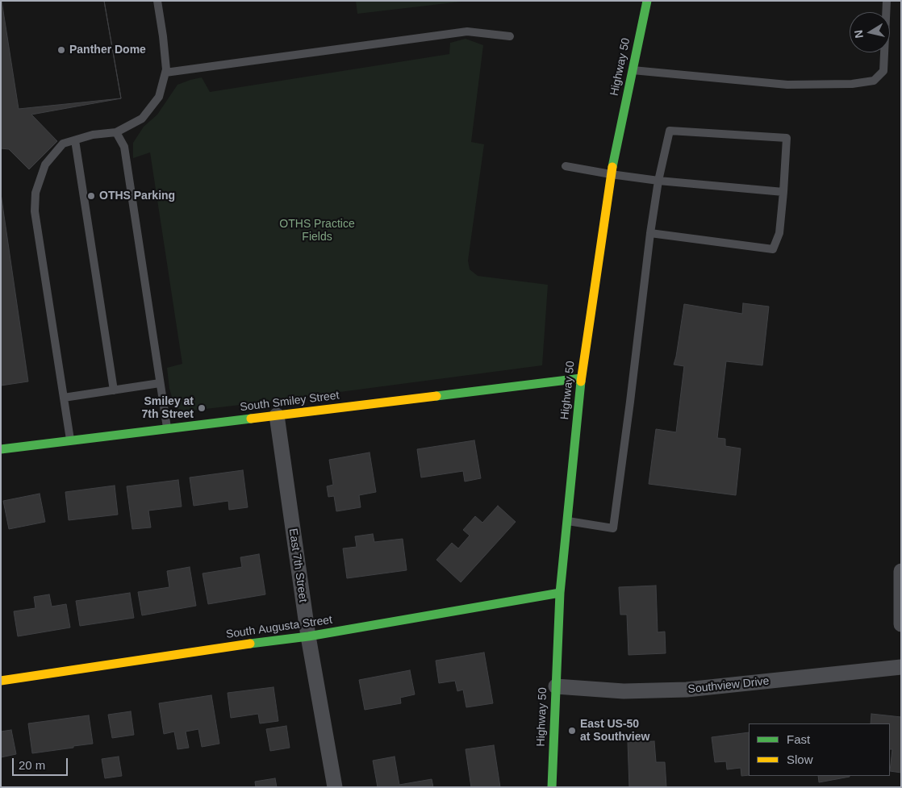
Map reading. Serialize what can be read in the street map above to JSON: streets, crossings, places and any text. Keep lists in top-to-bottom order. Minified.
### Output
{"streets":{"street":["Highway 50","South Smiley Street","East 7th Street","South Augusta Street","Southview Drive"]},"crossings":[["Highway 50","South Smiley Street"],["Highway 50","South Augusta Street"],["Highway 50","Southview Drive"],["South Smiley Street","East 7th Street"],["East 7th Street","South Augusta Street"]],"parks":["OTHS Practice Fields"],"places":["Panther Dome","OTHS Parking","Smiley at 7th Street","East US-50 at Southview"],"legend":["Fast","Slow"],"scale_bar":"20 m","north":"left"}
